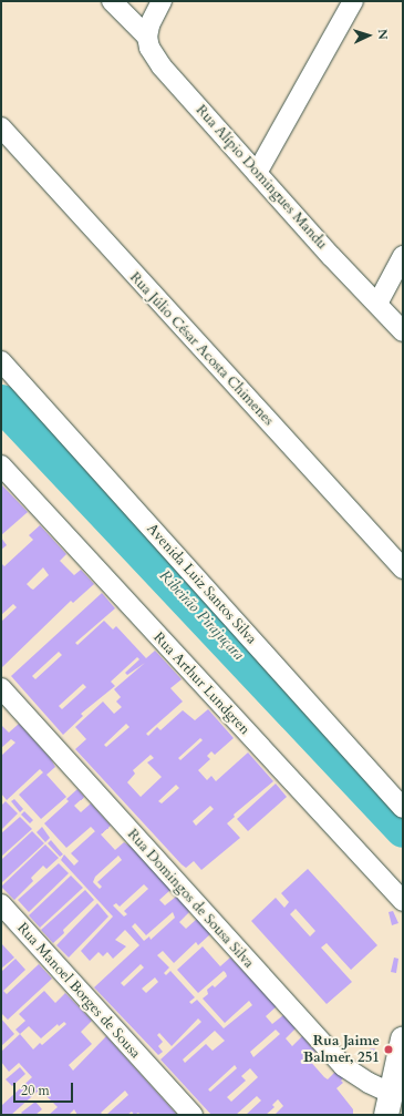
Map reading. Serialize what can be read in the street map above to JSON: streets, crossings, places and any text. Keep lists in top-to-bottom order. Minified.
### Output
{"streets":{"street":["Rua Alípio Domingues Mandu","Rua Júlio César Acosta Chimenes","Avenida Luiz Santos Silva","Rua Arthur Lundgren","Rua Domingos de Sousa Silva","Rua Manoel Borges de Sousa"]},"water":["Ribeirão Pirajuçara"],"places":["Rua Jaime Balmer, 251"],"scale_bar":"20 m","north":"right"}
